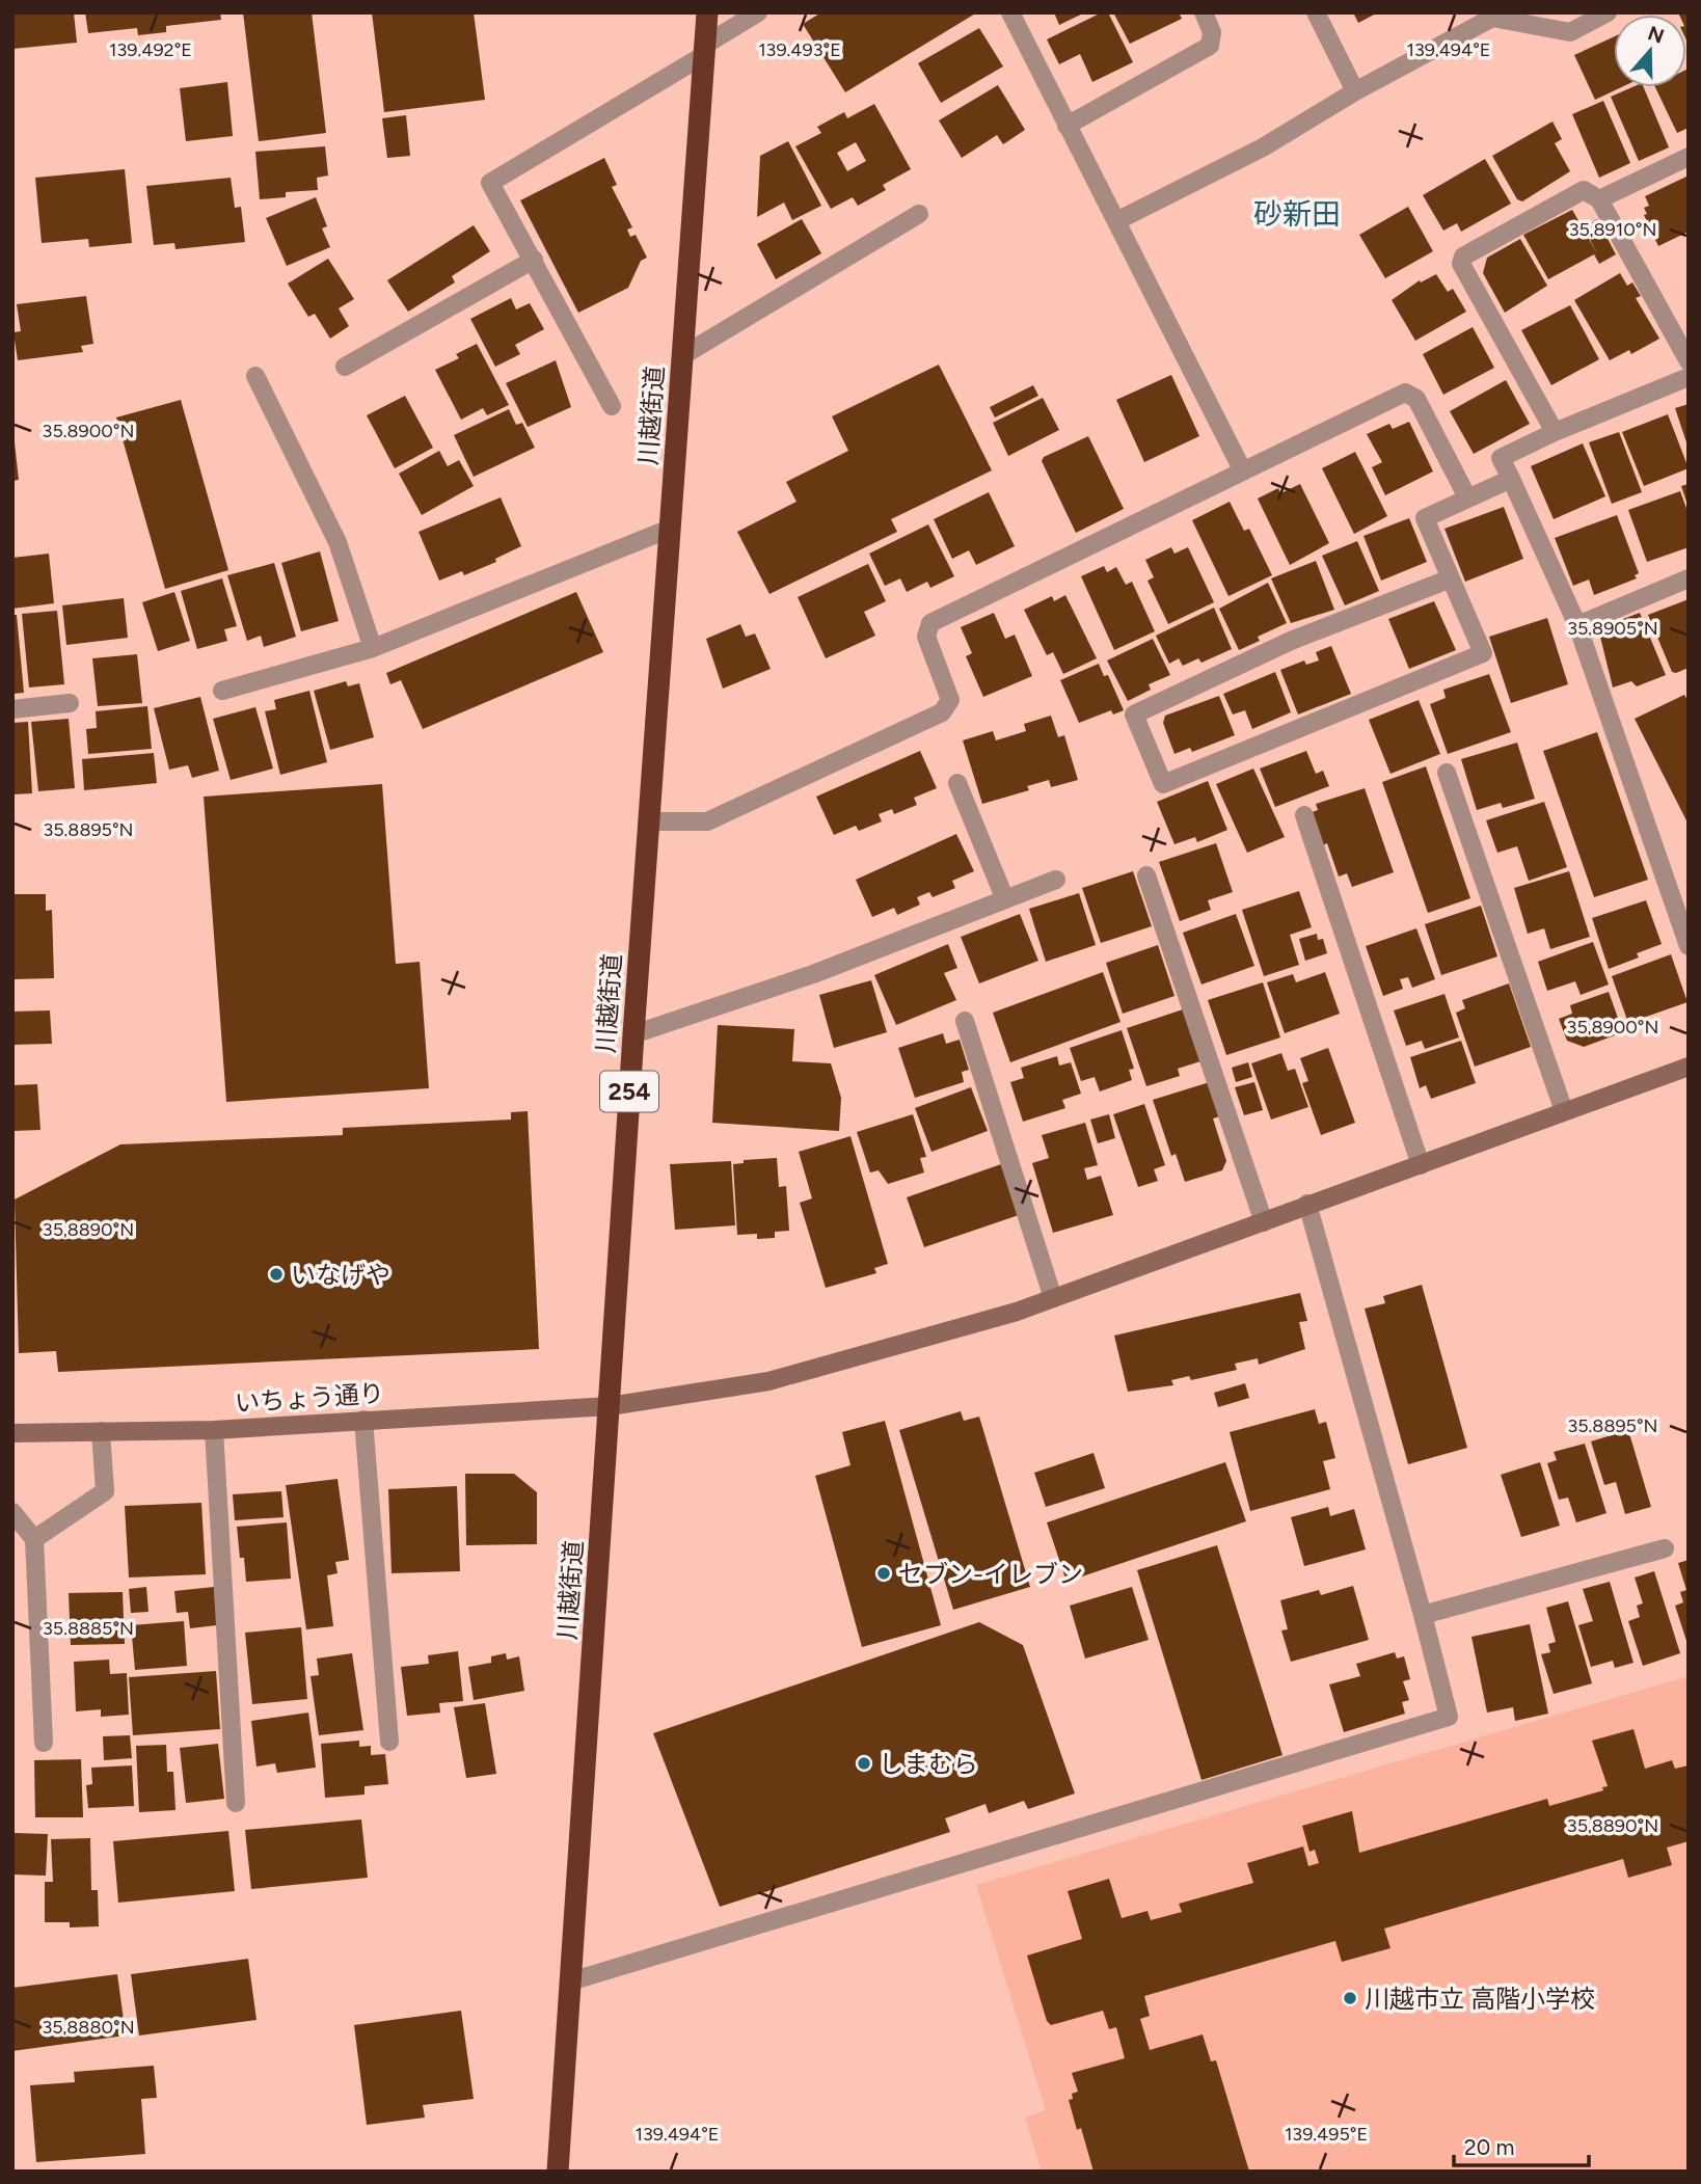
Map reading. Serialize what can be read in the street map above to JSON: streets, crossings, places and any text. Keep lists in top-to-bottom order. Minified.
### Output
{"streets":{"highway":["川越街道","254"],"street":["いちょう通り"]},"crossings":[["川越街道","いちょう通り"]],"districts":["砂新田"],"places":["いなげや","セブン-イレブン","しまむら","川越市立 高階小学校"],"scale_bar":"20 m","north":"top","coordinates":["139.492°E","139.493°E","139.494°E","35.8910°N","35.8900°N","35.8905°N","35.8895°N","35.8890°N","35.8885°N","35.8880°N","139.495°E"]}
